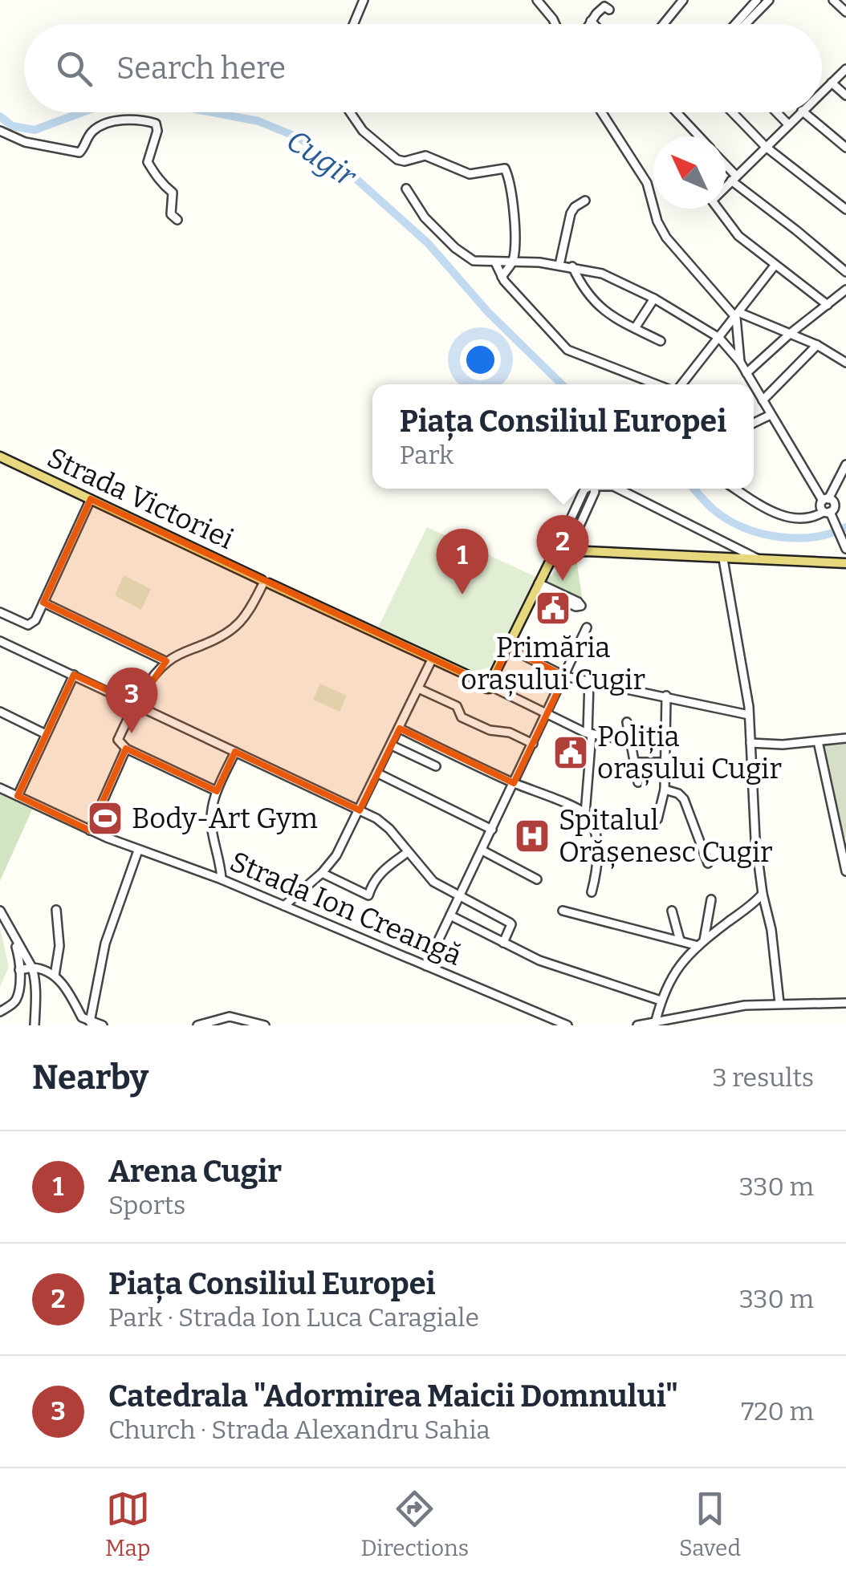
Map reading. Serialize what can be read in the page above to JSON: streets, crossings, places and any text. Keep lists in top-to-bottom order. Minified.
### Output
{"streets":{"main road":["Strada Victoriei"],"street":["Strada Ion Creangă"]},"water":["Cugir"],"places":{"public building":["Primăria orașului Cugir","Poliția orașului Cugir"],"sports":["Body-Art Gym"],"hospital":["Spitalul Orășenesc Cugir"]},"north":"top left","page":{"search":"Search here","popup":["Piața Consiliul Europei","Park"],"pins":["2","1","3"],"heading":["Nearby","3 results"],"list":[{"mark":"1","name":"Arena Cugir","note":"Sports","value":"330 m"},{"mark":"2","name":"Piața Consiliul Europei","note":"Park · Strada Ion Luca Caragiale","value":"330 m"},{"mark":"3","name":"Catedrala \"Adormirea Maicii Domnului\"","note":"Church · Strada Alexandru Sahia","value":"720 m"}],"nav":["Map","Directions","Saved"]}}
